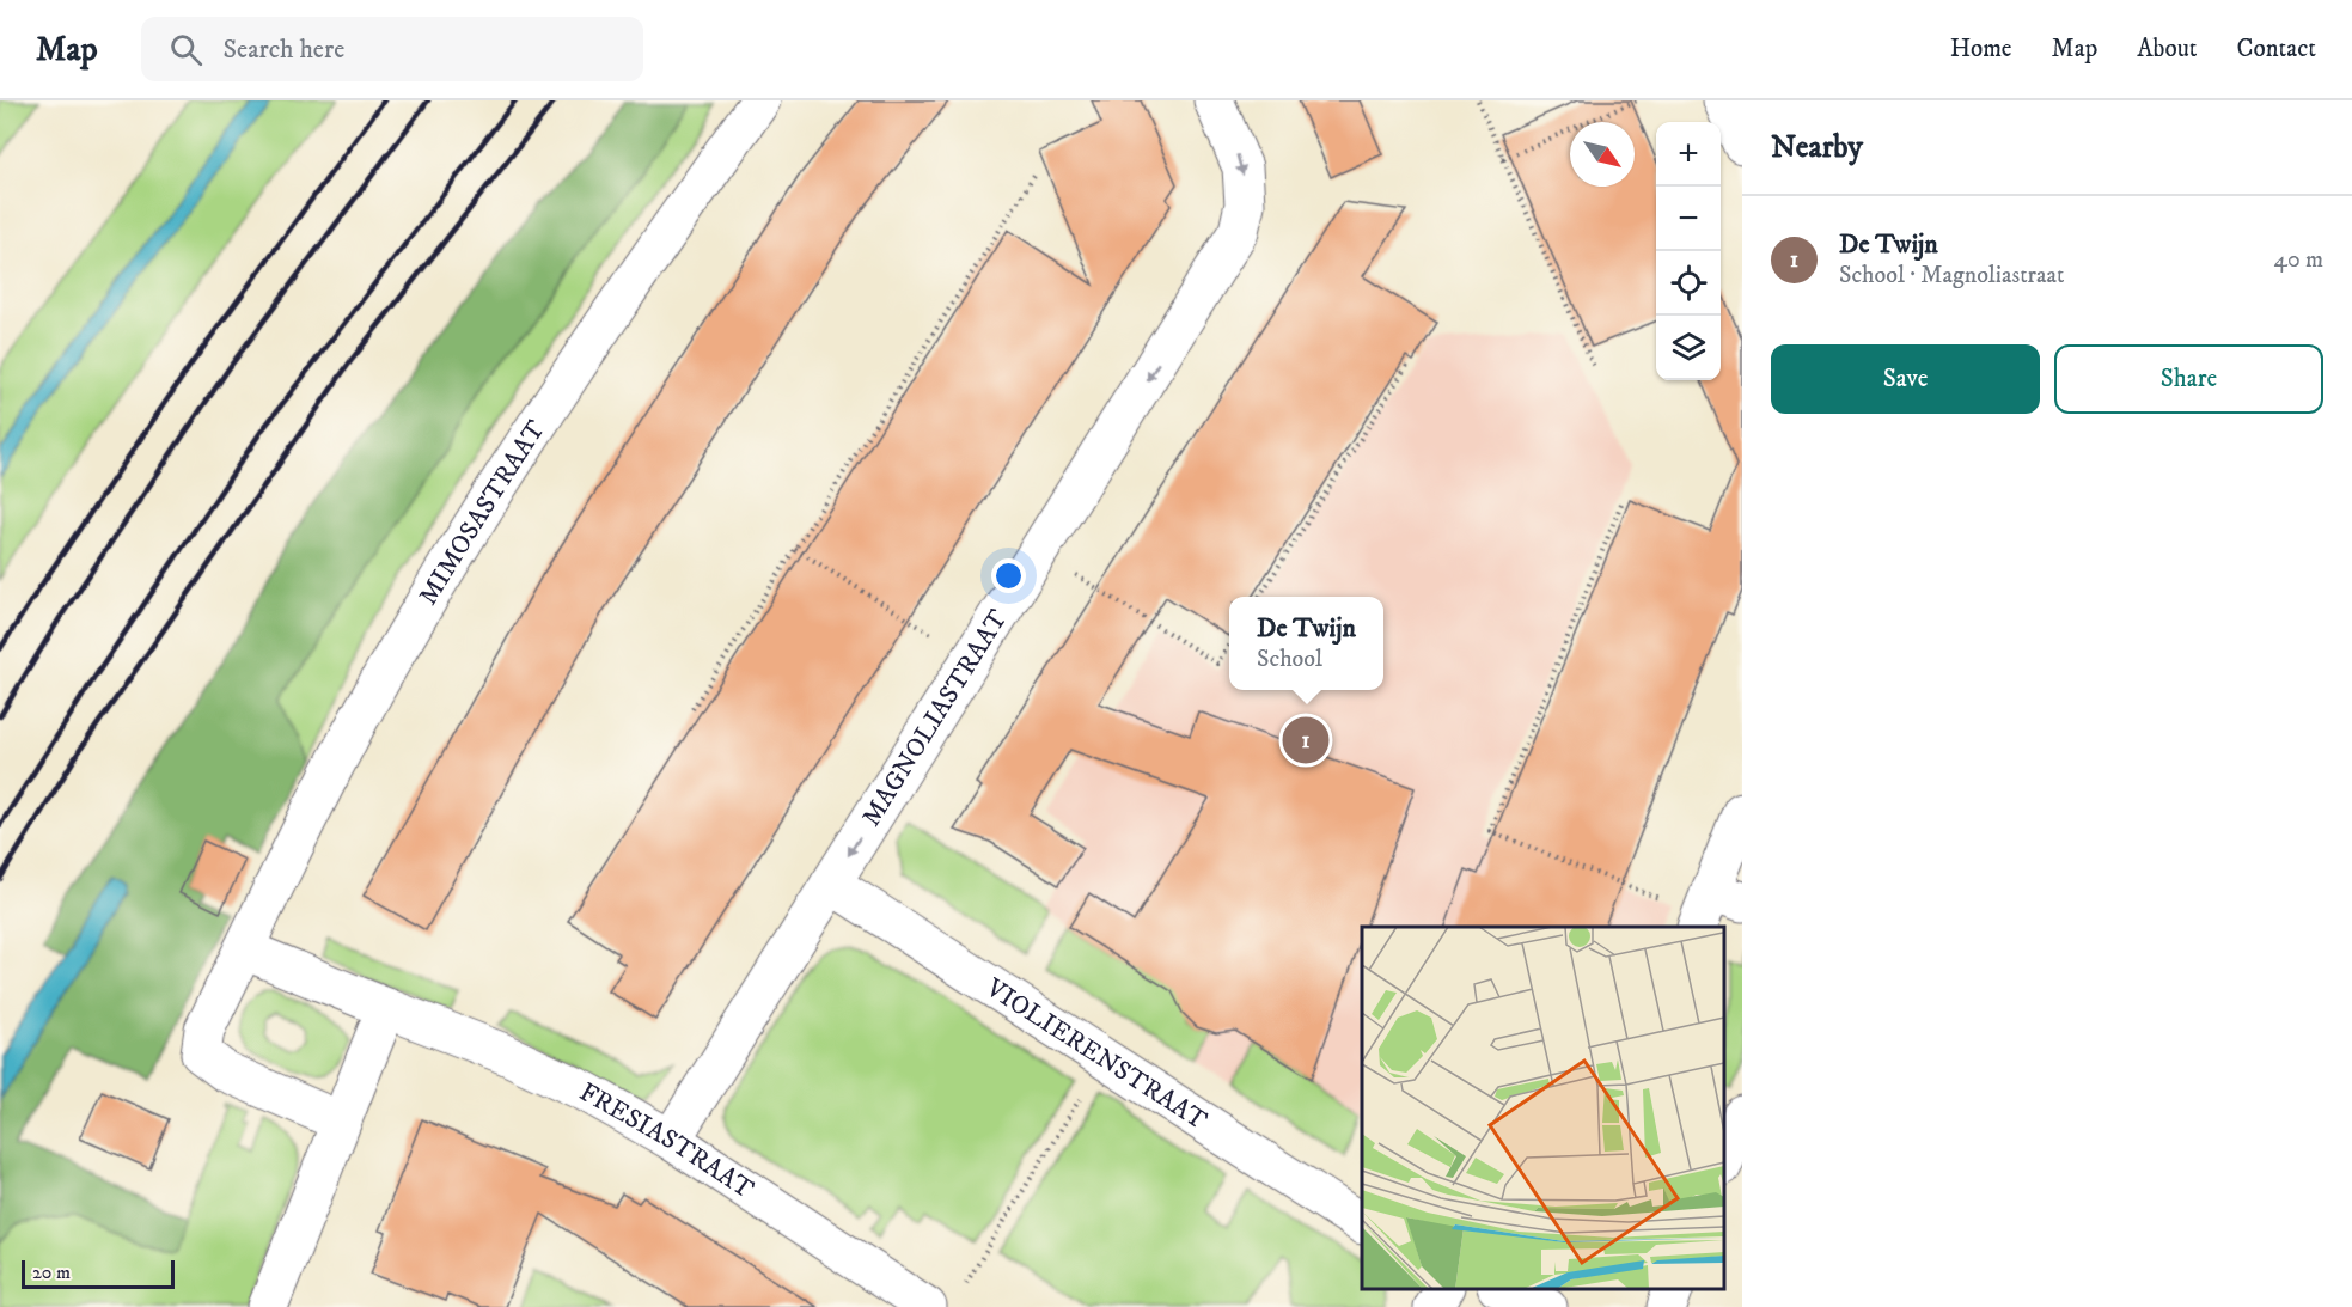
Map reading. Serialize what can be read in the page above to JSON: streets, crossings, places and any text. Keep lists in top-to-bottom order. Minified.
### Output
{"streets":{"street":["MIMOSASTRAAT","MAGNOLIASTRAAT","VIOLIERENSTRAAT","FRESIASTRAAT"]},"crossings":[["MAGNOLIASTRAAT","VIOLIERENSTRAAT"],["MAGNOLIASTRAAT","FRESIASTRAAT"]],"one_way":["MAGNOLIASTRAAT"],"scale_bar":"20 m","north":"bottom right","page":{"header":"Map","search":"Search here","nav":["Home","Map","About","Contact"],"heading":"Nearby","map_buttons":["+","−"],"list":[{"mark":"1","name":"De Twijn","note":"School · Magnoliastraat","value":"40 m"}],"buttons":["Save","Share"],"popup":["De Twijn","School"],"pins":"1","scale":"20 m"}}
